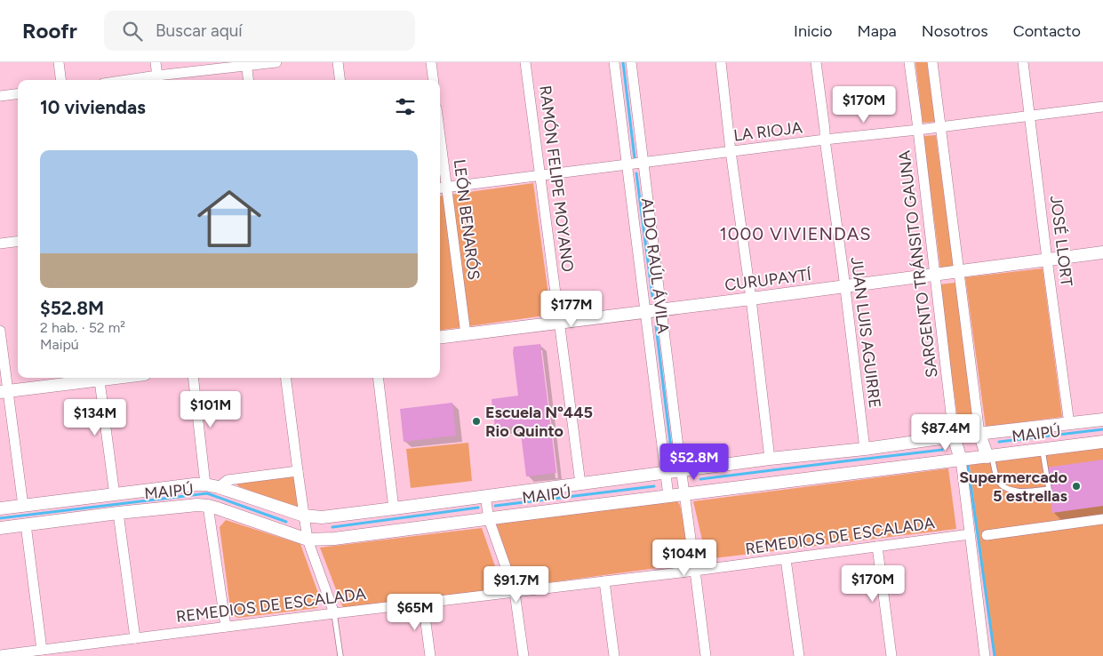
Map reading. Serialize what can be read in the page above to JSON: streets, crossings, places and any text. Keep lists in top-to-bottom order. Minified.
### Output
{"streets":{"street":["LA RIOJA","RAMÓN FELIPE MOYANO","LEÓN BENARÓS","JOSÉ LLORT","SARGENTO TRÁNSITO GAUNA","ALDO RAÚL ÁVILA","CURUPAYTÍ","JUAN LUIS AGUIRRE","MAIPÚ","REMEDIOS DE ESCALADA"]},"crossings":[["LA RIOJA","RAMÓN FELIPE MOYANO"],["LA RIOJA","LEÓN BENARÓS"],["LA RIOJA","JOSÉ LLORT"],["LA RIOJA","SARGENTO TRÁNSITO GAUNA"],["LA RIOJA","ALDO RAÚL ÁVILA"],["LA RIOJA","JUAN LUIS AGUIRRE"],["RAMÓN FELIPE MOYANO","CURUPAYTÍ"],["RAMÓN FELIPE MOYANO","MAIPÚ"],["LEÓN BENARÓS","CURUPAYTÍ"],["JOSÉ LLORT","CURUPAYTÍ"],["JOSÉ LLORT","MAIPÚ"],["SARGENTO TRÁNSITO GAUNA","CURUPAYTÍ"],["SARGENTO TRÁNSITO GAUNA","MAIPÚ"],["ALDO RAÚL ÁVILA","CURUPAYTÍ"],["ALDO RAÚL ÁVILA","MAIPÚ"],["CURUPAYTÍ","JUAN LUIS AGUIRRE"],["JUAN LUIS AGUIRRE","MAIPÚ"]],"districts":["1000 VIVIENDAS"],"places":["Escuela Nº445 Rio Quinto","Supermercado 5 estrellas"],"page":{"header":"Roofr","search":"Buscar aquí","nav":["Inicio","Mapa","Nosotros","Contacto"],"heading":"10 viviendas","price":["$170M","$177M","$101M","$134M","$87.4M","$52.8M","$104M","$170M","$91.7M","$65M"],"list":[{"name":"$52.8M","note":"2 hab. · 52 m² · Maipú"}]}}
